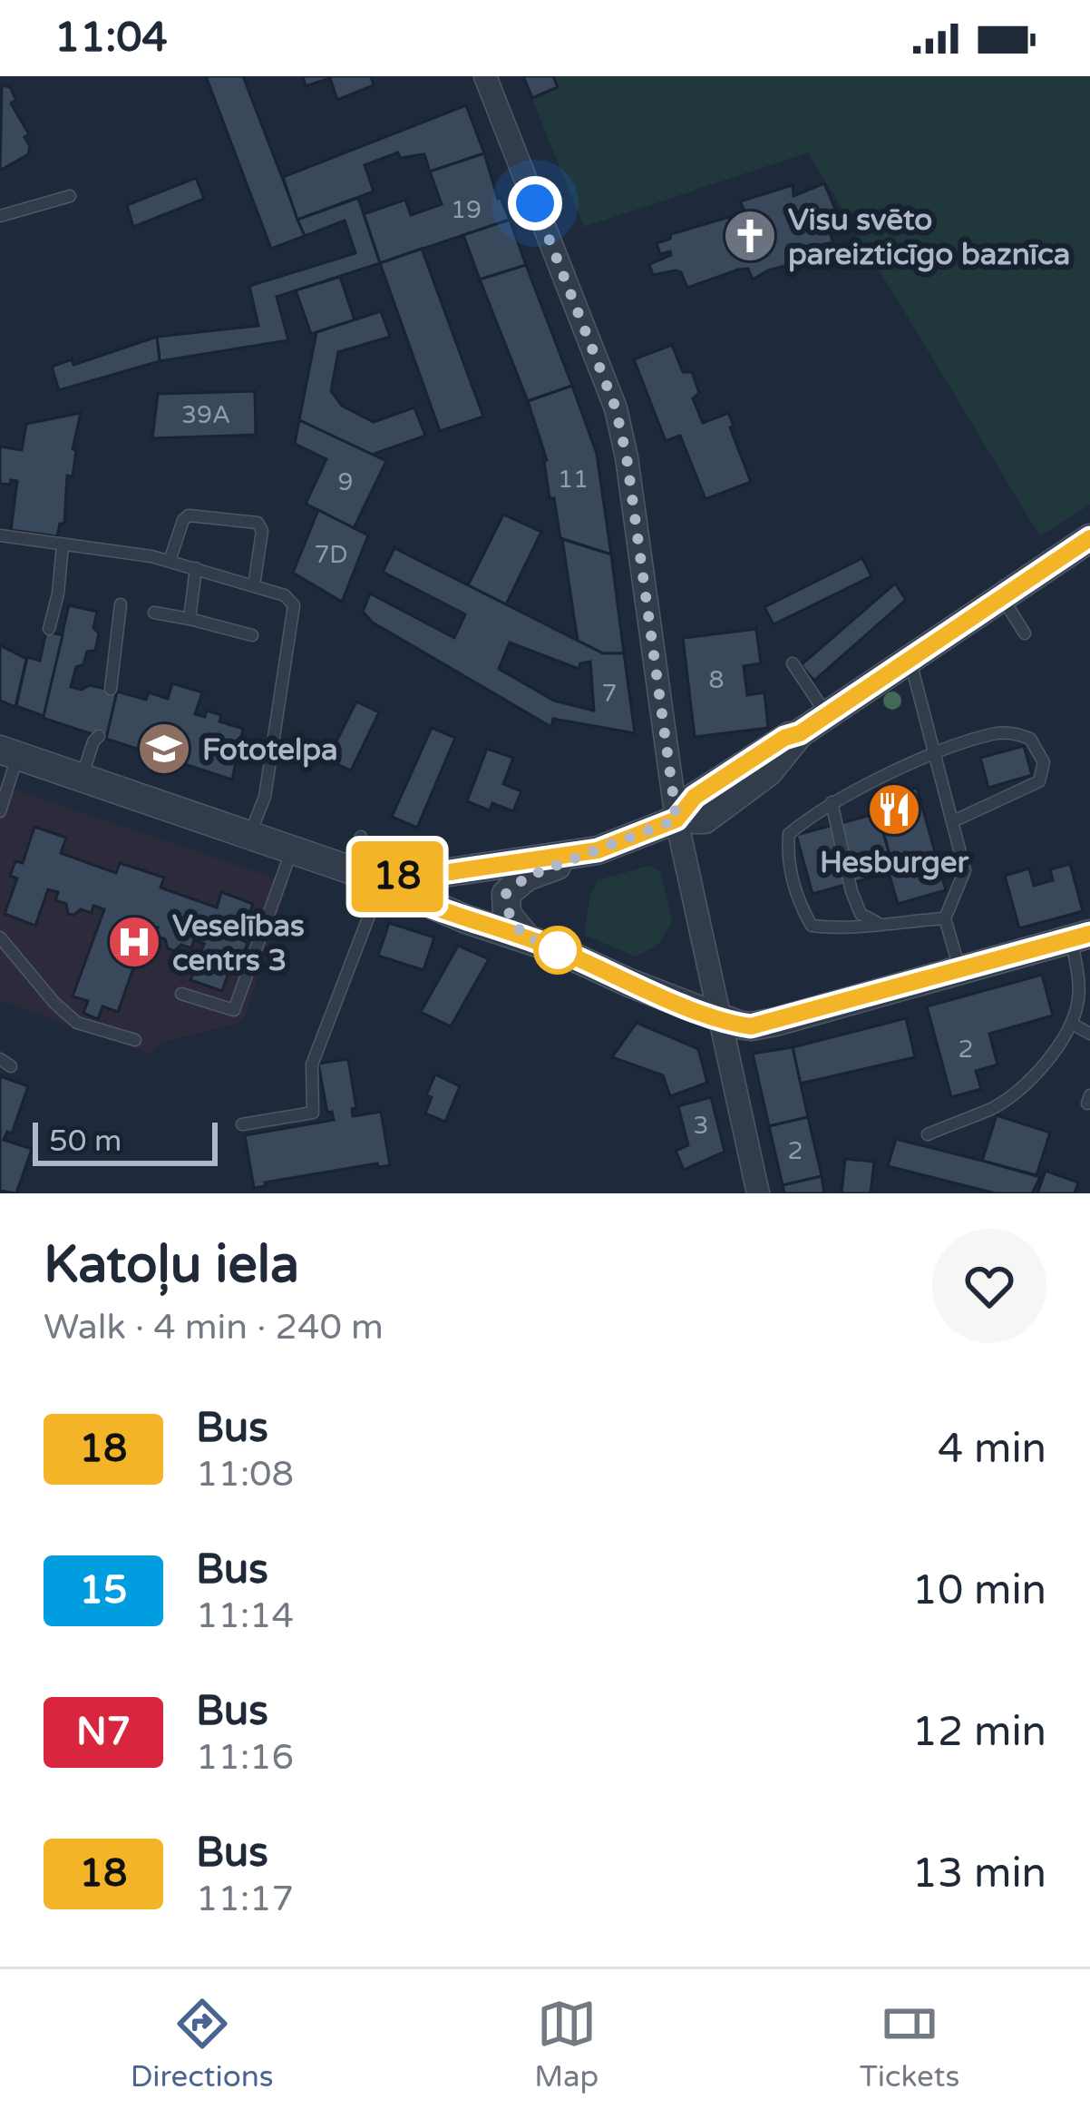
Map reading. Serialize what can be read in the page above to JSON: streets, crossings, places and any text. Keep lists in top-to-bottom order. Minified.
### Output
{"places":{"church":["Visu svēto pareizticīgo baznīca"],"school or university":["Fototelpa"],"restaurant":["Hesburger"],"hospital":["Veselības centrs 3"]},"lines":["bus line 18"],"house_numbers":["19","39A","11","9","7D","8","7","2","3","2"],"scale_bar":"50 m","page":{"status":"11:04","on_map":"18","scale":"50 m","heading":["Katoļu iela","Walk · 4 min · 240 m"],"list":[{"mark":"18","name":"Bus","note":"11:08","value":"4 min"},{"mark":"15","name":"Bus","note":"11:14","value":"10 min"},{"mark":"N7","name":"Bus","note":"11:16","value":"12 min"},{"mark":"18","name":"Bus","note":"11:17","value":"13 min"}],"tabs":["Directions","Map","Tickets"]}}
